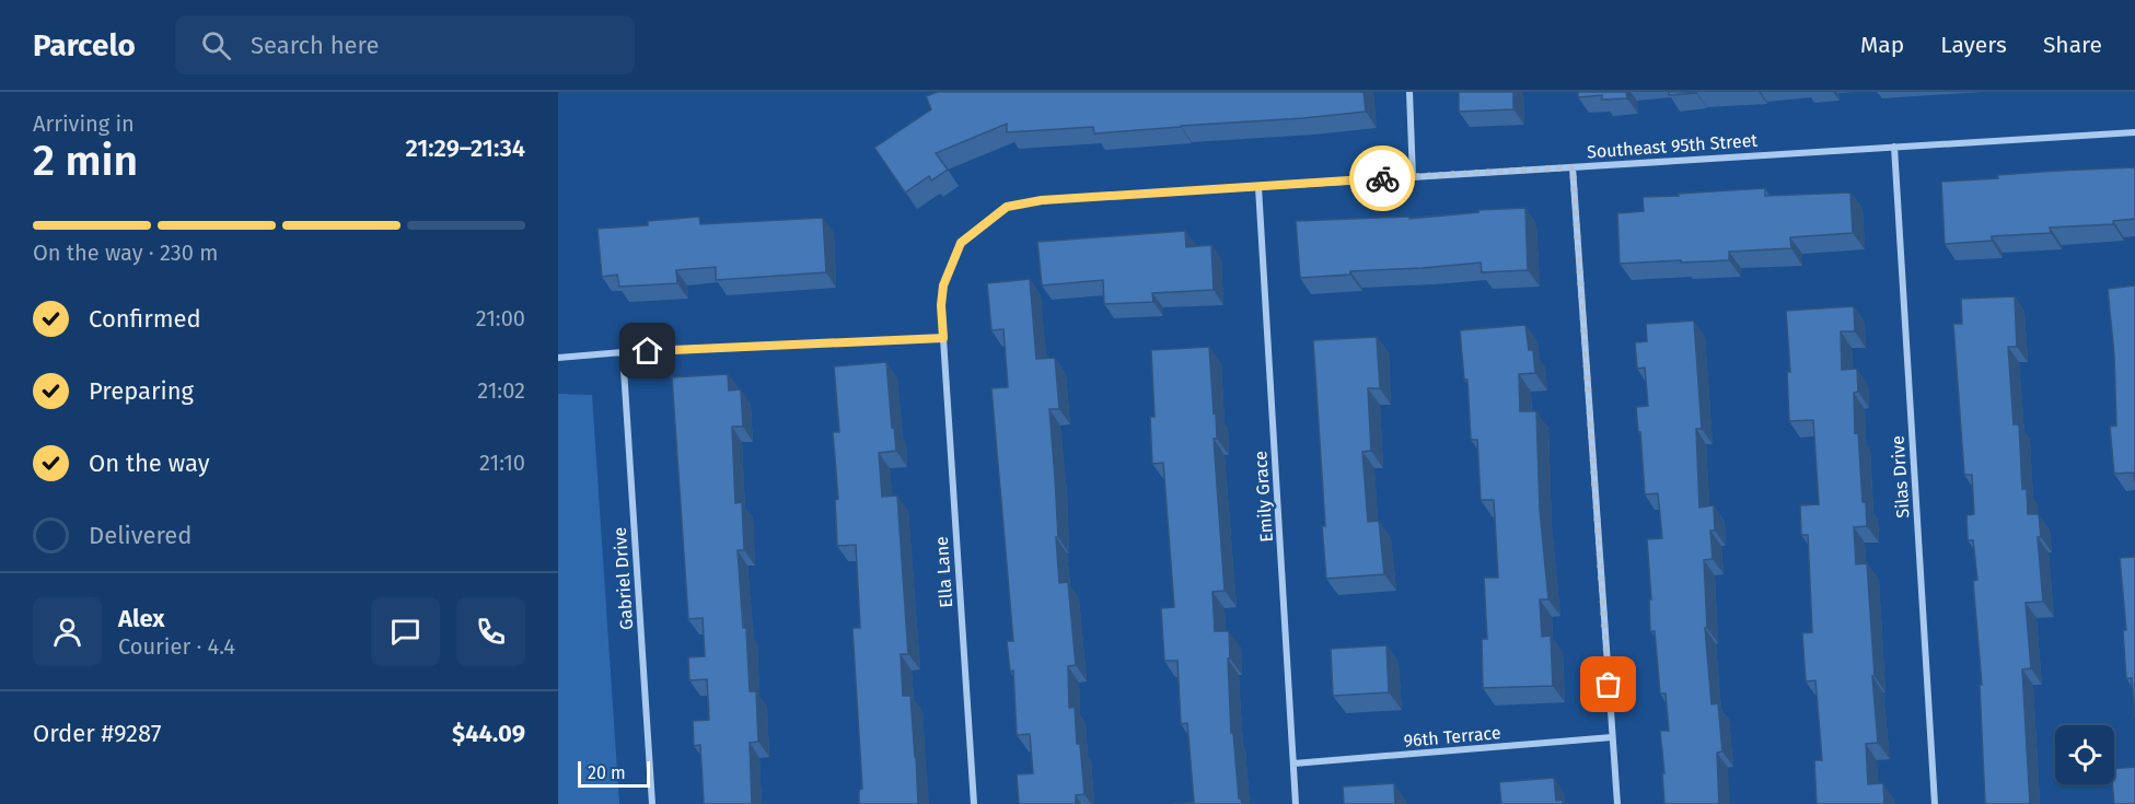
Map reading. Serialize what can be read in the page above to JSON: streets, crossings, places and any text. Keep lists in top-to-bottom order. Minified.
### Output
{"streets":{"street":["Southeast 95th Street","Silas Drive","Emily Grace","Ella Lane","Gabriel Drive","96th Terrace"]},"crossings":[["Southeast 95th Street","Silas Drive"],["Southeast 95th Street","Emily Grace"],["Southeast 95th Street","Ella Lane"],["Emily Grace","96th Terrace"]],"scale_bar":"20 m","page":{"header":"Parcelo","search":"Search here","nav":["Map","Layers","Share"],"heading":["2 min","Arriving in","21:29–21:34"],"panel":["Alex","Courier · 4.4","Order #9287","$44.09"],"bar":"On the way · 230 m","list":[["Confirmed","21:00"],["Preparing","21:02"],["On the way","21:10"],"Delivered"],"scale":"20 m"}}
